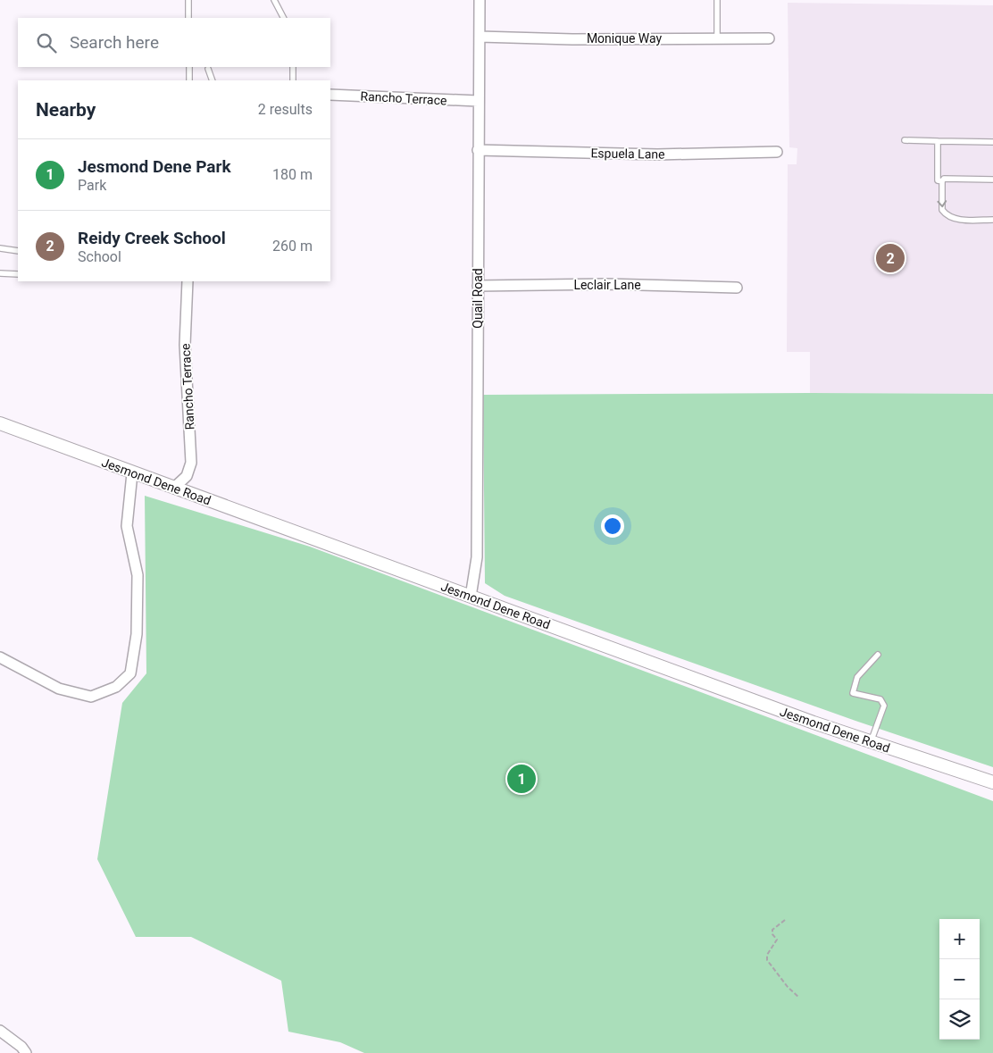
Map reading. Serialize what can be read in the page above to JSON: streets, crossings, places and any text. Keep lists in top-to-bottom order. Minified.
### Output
{"streets":{"street":["Monique Way","Rancho Terrace","Espuela Lane","Leclair Lane","Quail Road","Jesmond Dene Road"]},"crossings":[["Monique Way","Quail Road"],["Rancho Terrace","Quail Road"],["Rancho Terrace","Jesmond Dene Road"],["Espuela Lane","Quail Road"],["Leclair Lane","Quail Road"],["Quail Road","Jesmond Dene Road"]],"page":{"search":"Search here","heading":["Nearby","2 results"],"list":[{"mark":"1","name":"Jesmond Dene Park","note":"Park","value":"180 m"},{"mark":"2","name":"Reidy Creek School","note":"School","value":"260 m"}],"pins":["2","1"],"map_buttons":["+","−"]}}
